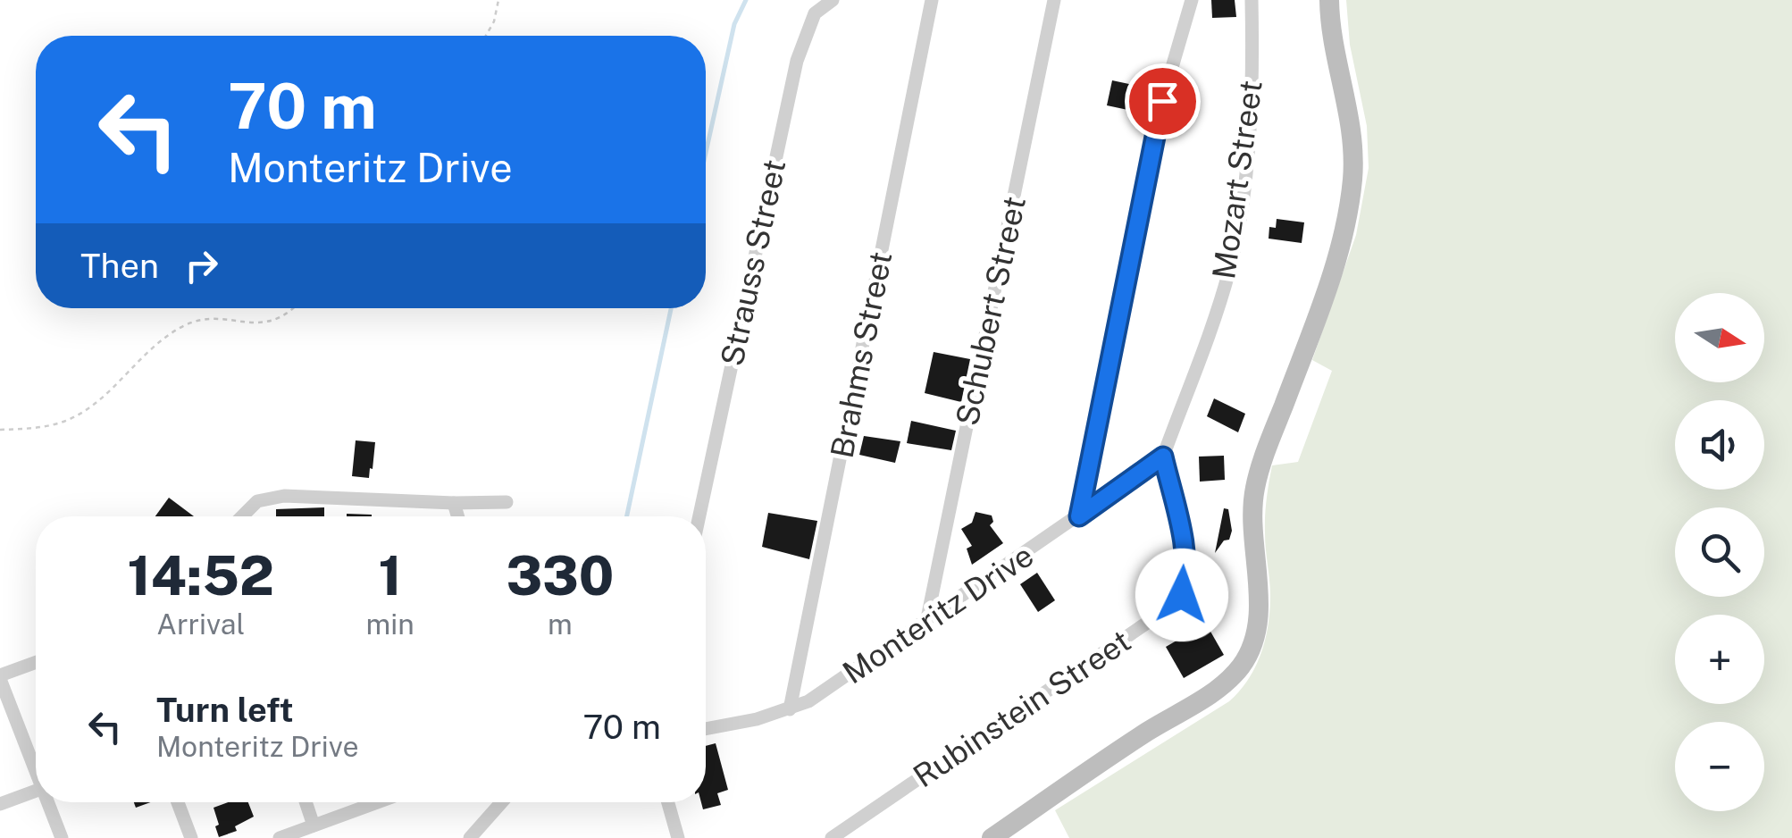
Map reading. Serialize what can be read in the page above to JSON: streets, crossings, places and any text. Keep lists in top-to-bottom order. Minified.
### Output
{"streets":{"street":["Mozart Street","Strauss Street","Schubert Street","Brahms Street","Monteritz Drive","Rubinstein Street"]},"crossings":[["Mozart Street","Monteritz Drive"],["Mozart Street","Rubinstein Street"],["Schubert Street","Monteritz Drive"],["Brahms Street","Monteritz Drive"],["Monteritz Drive","Rubinstein Street"]],"north":"right","page":{"turn":["70 m","Monteritz Drive"],"then":"Then","map_buttons":["+","−"],"eta":["14:52","Arrival","1","min","330","m"],"list":[{"name":"Turn left","note":"Monteritz Drive","value":"70 m"}]}}
